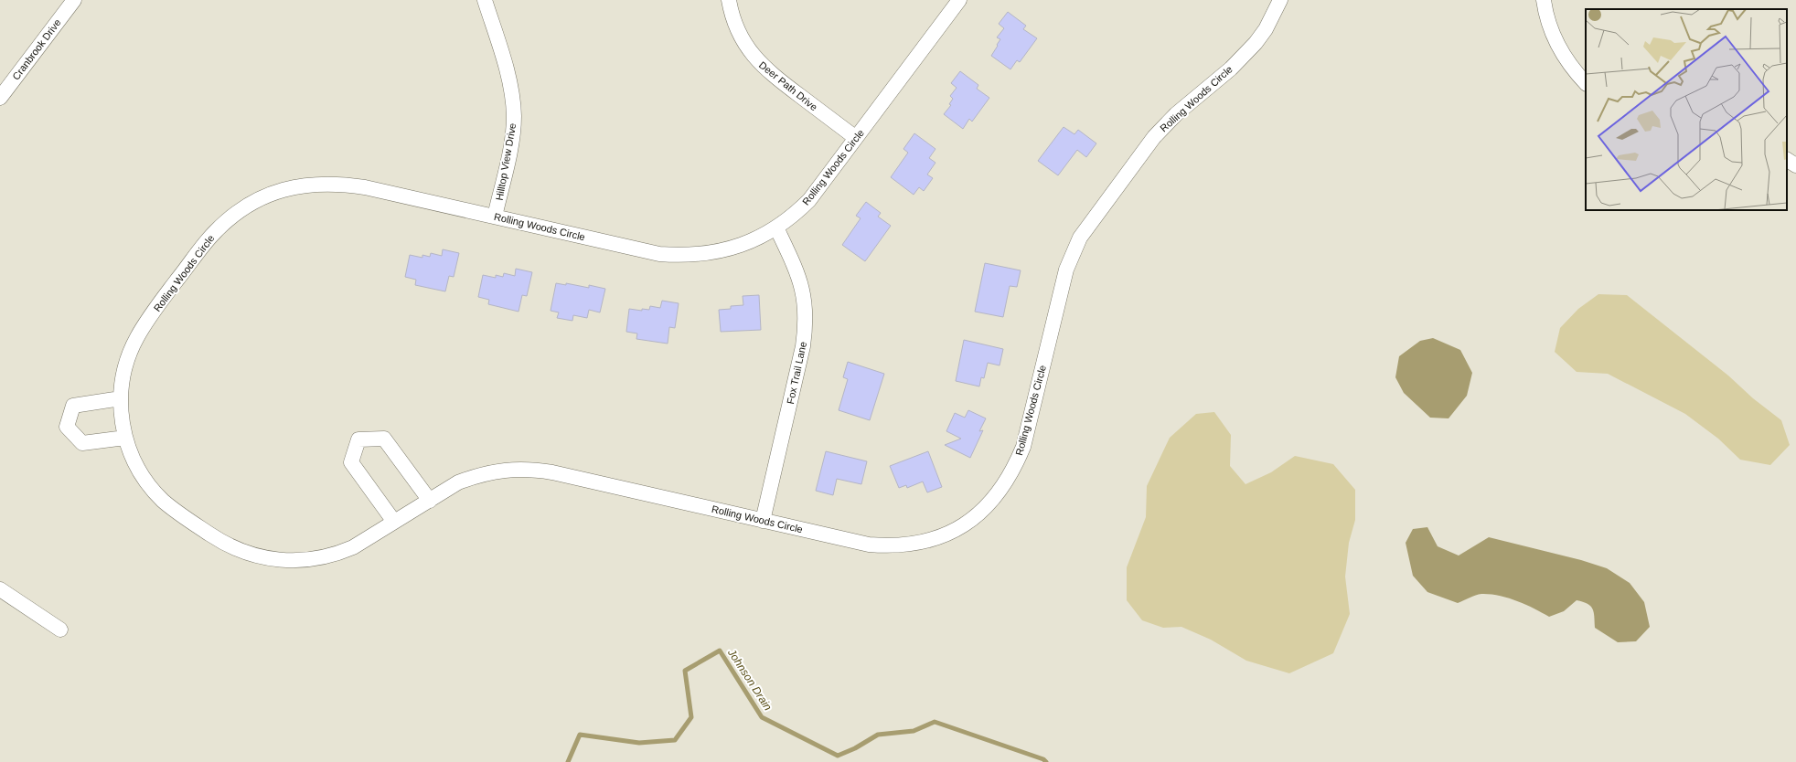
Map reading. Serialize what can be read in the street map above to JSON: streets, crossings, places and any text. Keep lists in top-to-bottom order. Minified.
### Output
{"streets":{"street":["Cranbrook Drive","Deer Path Drive","Rolling Woods Circle","Hilltop View Drive","Fox Trail Lane"]},"crossings":[["Deer Path Drive","Rolling Woods Circle"],["Rolling Woods Circle","Hilltop View Drive"],["Rolling Woods Circle","Fox Trail Lane"]],"water":["Johnson Drain"]}
